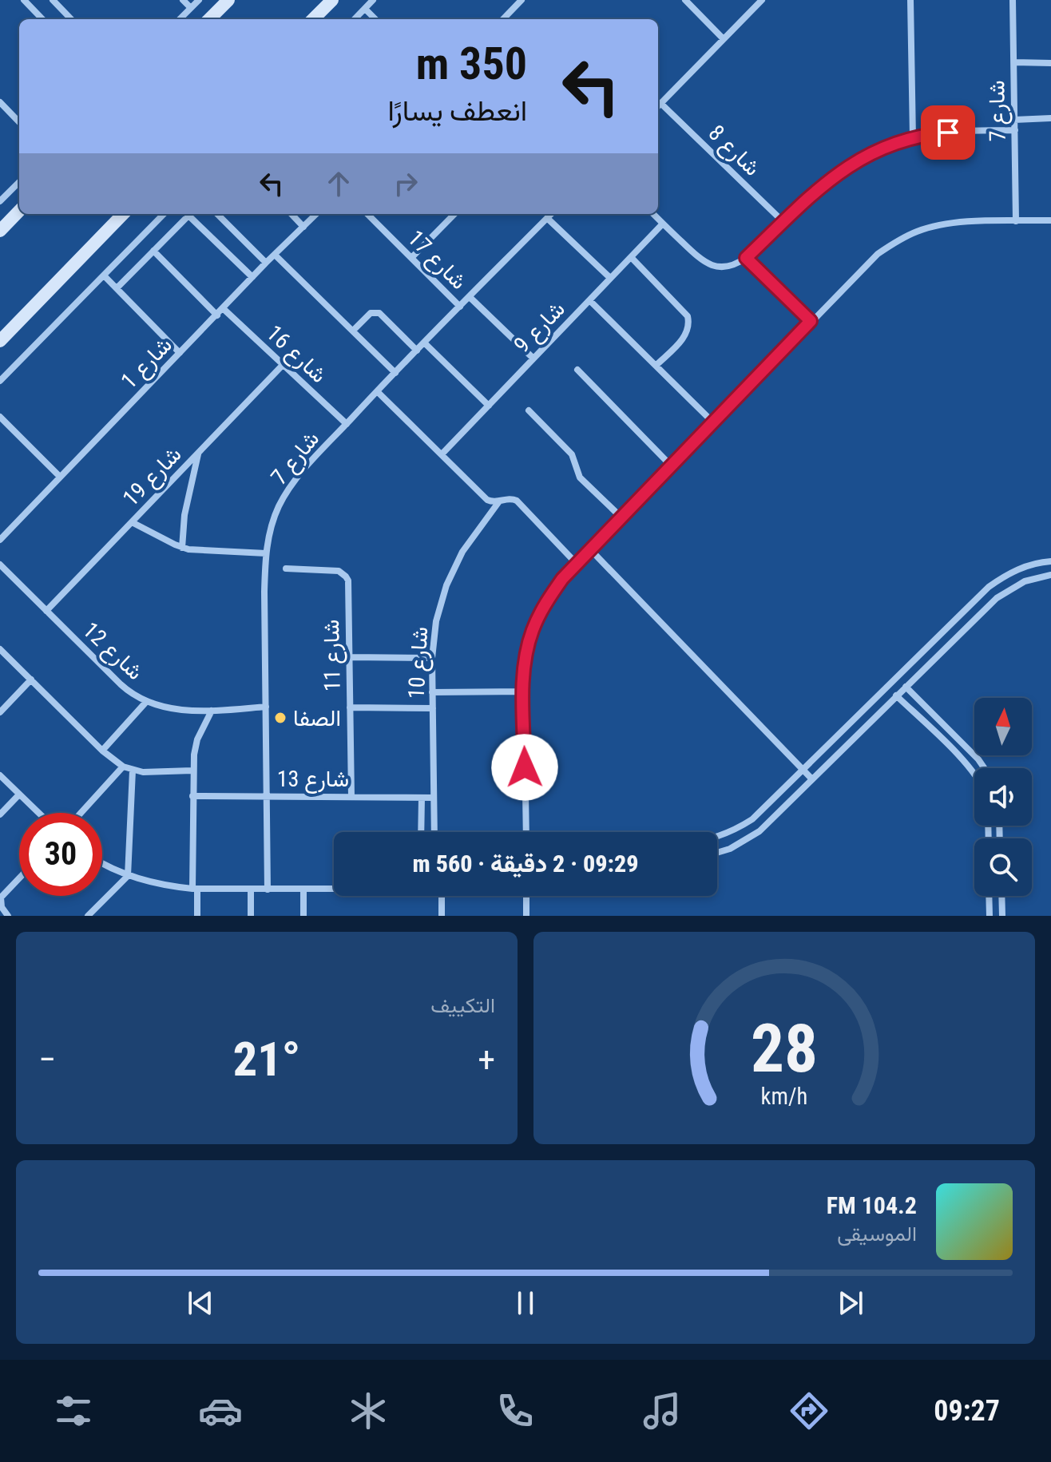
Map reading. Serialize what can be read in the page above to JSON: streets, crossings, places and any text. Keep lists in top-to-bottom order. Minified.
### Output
{"streets":{"street":["شارع 7","شارع 8","شارع 17","شارع 9","شارع 16","شارع 1","شارع 19","شارع 12","شارع 11","شارع 10","شارع 13"]},"crossings":[["شارع 7","شارع 17"],["شارع 7","شارع 16"],["شارع 7","شارع 12"],["شارع 7","شارع 13"],["شارع 16","شارع 1"],["شارع 16","شارع 19"],["شارع 19","شارع 12"],["شارع 11","شارع 13"],["شارع 10","شارع 13"]],"places":["الصفا"],"north":"top","page":{"turn":["350 m","انعطف يسارًا"],"limit":"30","trip":"09:29 · 2 دقيقة · 560 m","tile":"التكييف","heat":["−","21°","+"],"song":["104.2 FM","الموسيقى"],"tabs":"09:27","gauge":["28","km/h"]}}
